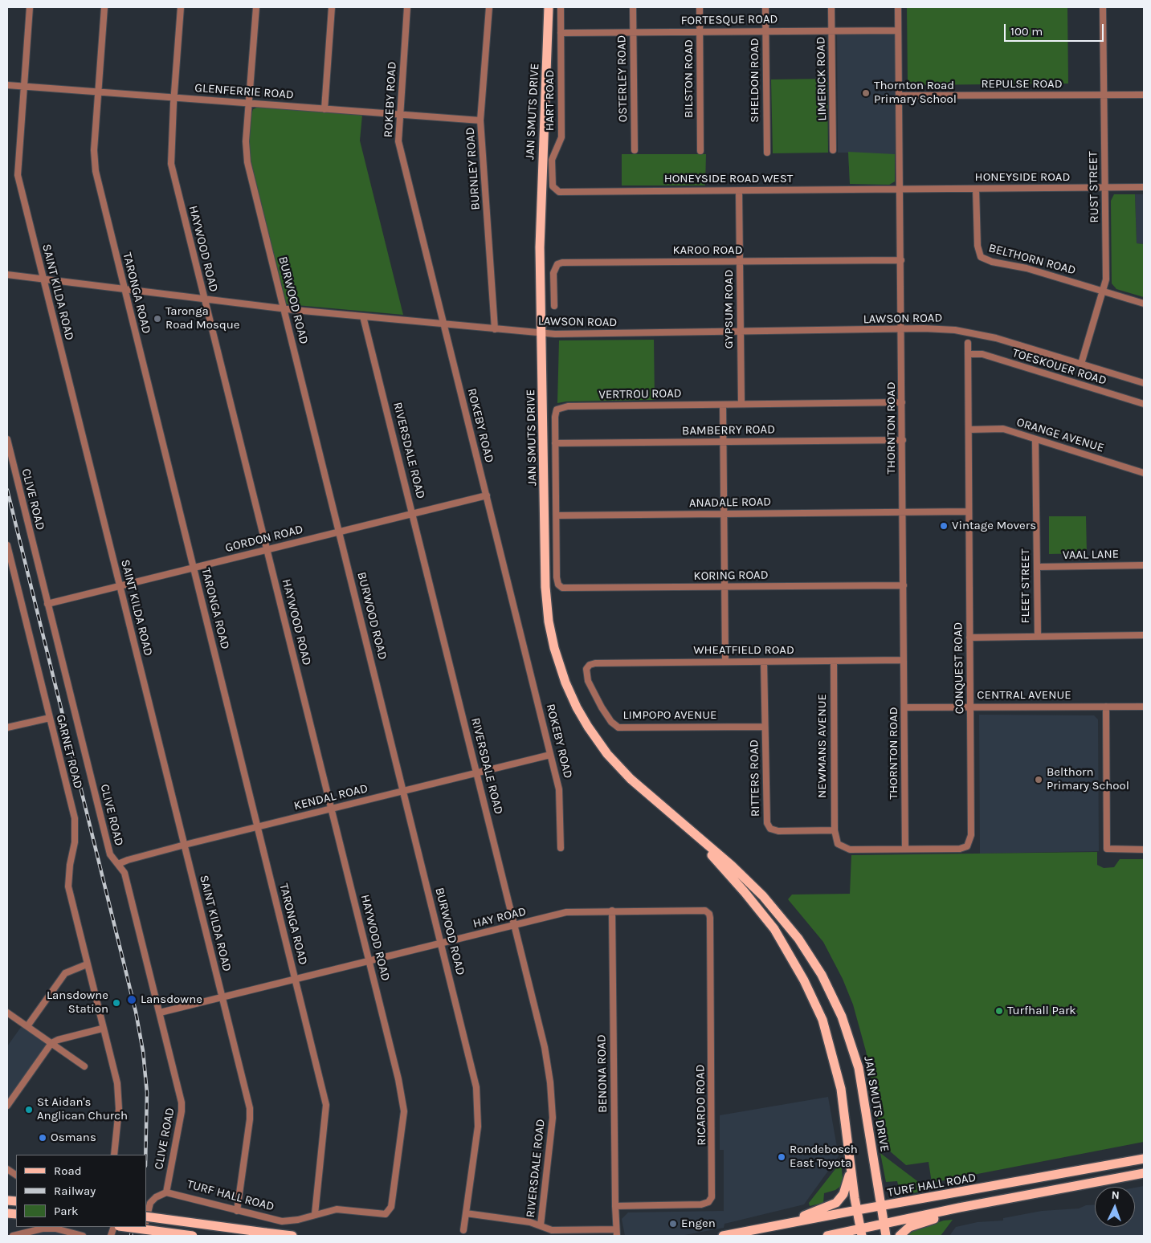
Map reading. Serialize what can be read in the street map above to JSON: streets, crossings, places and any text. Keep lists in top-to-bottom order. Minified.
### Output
{"streets":{"main road":["JAN SMUTS DRIVE","TURF HALL ROAD"],"street":["FORTESQUE ROAD","OSTERLEY ROAD","BILSTON ROAD","LIMERICK ROAD","SHELDON ROAD","REPULSE ROAD","GLENFERRIE ROAD","ROKEBY ROAD","HART ROAD","BURNLEY ROAD","HONEYSIDE ROAD","HONEYSIDE ROAD WEST","RUST STREET","HAYWOOD ROAD","KAROO ROAD","BELTHORN ROAD","SAINT KILDA ROAD","TARONGA ROAD","BURWOOD ROAD","GYPSUM ROAD","LAWSON ROAD","TOESKOUER ROAD","VERTROU ROAD","THORNTON ROAD","BAMBERRY ROAD","ORANGE AVENUE","RIVERSDALE ROAD","CLIVE ROAD","ANADALE ROAD","GORDON ROAD","VAAL LANE","KORING ROAD","FLEET STREET","WHEATFIELD ROAD","CONQUEST ROAD","CENTRAL AVENUE","LIMPOPO AVENUE","NEWMANS AVENUE","GARNET ROAD","RITTERS ROAD","KENDAL ROAD","HAY ROAD","BENONA ROAD","RICARDO ROAD"]},"crossings":[["FORTESQUE ROAD","OSTERLEY ROAD"],["FORTESQUE ROAD","BILSTON ROAD"],["FORTESQUE ROAD","LIMERICK ROAD"],["FORTESQUE ROAD","SHELDON ROAD"],["FORTESQUE ROAD","HART ROAD"],["FORTESQUE ROAD","THORNTON ROAD"],["REPULSE ROAD","RUST STREET"],["REPULSE ROAD","THORNTON ROAD"],["GLENFERRIE ROAD","ROKEBY ROAD"],["GLENFERRIE ROAD","BURNLEY ROAD"],["GLENFERRIE ROAD","HAYWOOD ROAD"],["GLENFERRIE ROAD","SAINT KILDA ROAD"],["GLENFERRIE ROAD","TARONGA ROAD"],["GLENFERRIE ROAD","BURWOOD ROAD"],["ROKEBY ROAD","LAWSON ROAD"],["ROKEBY ROAD","GORDON ROAD"],["ROKEBY ROAD","KENDAL ROAD"],["HART ROAD","HONEYSIDE ROAD WEST"],["JAN SMUTS DRIVE","LAWSON ROAD"],["JAN SMUTS DRIVE","TURF HALL ROAD"],["BURNLEY ROAD","LAWSON ROAD"],["HONEYSIDE ROAD","HONEYSIDE ROAD WEST"],["HONEYSIDE ROAD","RUST STREET"],["HONEYSIDE ROAD","BELTHORN ROAD"],["HONEYSIDE ROAD","THORNTON ROAD"],["HONEYSIDE ROAD WEST","GYPSUM ROAD"],["HONEYSIDE ROAD WEST","THORNTON ROAD"],["RUST STREET","BELTHORN ROAD"],["RUST STREET","LAWSON ROAD"],["HAYWOOD ROAD","LAWSON ROAD"],["HAYWOOD ROAD","GORDON ROAD"],["HAYWOOD ROAD","KENDAL ROAD"],["HAYWOOD ROAD","HAY ROAD"],["HAYWOOD ROAD","TURF HALL ROAD"],["KAROO ROAD","GYPSUM ROAD"],["KAROO ROAD","THORNTON ROAD"],["SAINT KILDA ROAD","LAWSON ROAD"],["SAINT KILDA ROAD","GORDON ROAD"],["SAINT KILDA ROAD","KENDAL ROAD"],["SAINT KILDA ROAD","HAY ROAD"],["SAINT KILDA ROAD","TURF HALL ROAD"],["TARONGA ROAD","LAWSON ROAD"],["TARONGA ROAD","GORDON ROAD"],["TARONGA ROAD","KENDAL ROAD"],["TARONGA ROAD","HAY ROAD"],["TARONGA ROAD","TURF HALL ROAD"],["BURWOOD ROAD","LAWSON ROAD"],["BURWOOD ROAD","GORDON ROAD"],["BURWOOD ROAD","KENDAL ROAD"],["BURWOOD ROAD","HAY ROAD"],["GYPSUM ROAD","LAWSON ROAD"],["GYPSUM ROAD","VERTROU ROAD"],["LAWSON ROAD","THORNTON ROAD"],["LAWSON ROAD","RIVERSDALE ROAD"],["TOESKOUER ROAD","CONQUEST ROAD"],["VERTROU ROAD","THORNTON ROAD"],["VERTROU ROAD","BAMBERRY ROAD"],["VERTROU ROAD","ANADALE ROAD"],["VERTROU ROAD","KORING ROAD"],["THORNTON ROAD","BAMBERRY ROAD"],["THORNTON ROAD","ANADALE ROAD"],["THORNTON ROAD","KORING ROAD"],["THORNTON ROAD","WHEATFIELD ROAD"],["THORNTON ROAD","CONQUEST ROAD"],["THORNTON ROAD","CENTRAL AVENUE"],["ORANGE AVENUE","FLEET STREET"],["ORANGE AVENUE","CONQUEST ROAD"],["RIVERSDALE ROAD","GORDON ROAD"],["RIVERSDALE ROAD","KENDAL ROAD"],["RIVERSDALE ROAD","HAY ROAD"],["CLIVE ROAD","GORDON ROAD"],["CLIVE ROAD","KENDAL ROAD"],["CLIVE ROAD","HAY ROAD"],["CLIVE ROAD","TURF HALL ROAD"],["ANADALE ROAD","CONQUEST ROAD"],["VAAL LANE","FLEET STREET"],["WHEATFIELD ROAD","LIMPOPO AVENUE"],["WHEATFIELD ROAD","NEWMANS AVENUE"],["WHEATFIELD ROAD","RITTERS ROAD"],["CONQUEST ROAD","CENTRAL AVENUE"],["CONQUEST ROAD","NEWMANS AVENUE"],["CONQUEST ROAD","RITTERS ROAD"],["LIMPOPO AVENUE","RITTERS ROAD"],["NEWMANS AVENUE","RITTERS ROAD"],["HAY ROAD","BENONA ROAD"],["HAY ROAD","RICARDO ROAD"],["BENONA ROAD","RICARDO ROAD"]],"places":["Thornton Road Primary School","Taronga Road Mosque","Vintage Movers","Belthorn Primary School","Lansdowne","Lansdowne Station","Turfhall Park","St Aidan's Anglican Church","Osmans","Rondebosch East Toyota","Engen"],"legend":["Road","Railway","Park"],"scale_bar":"100 m","north":"top"}
